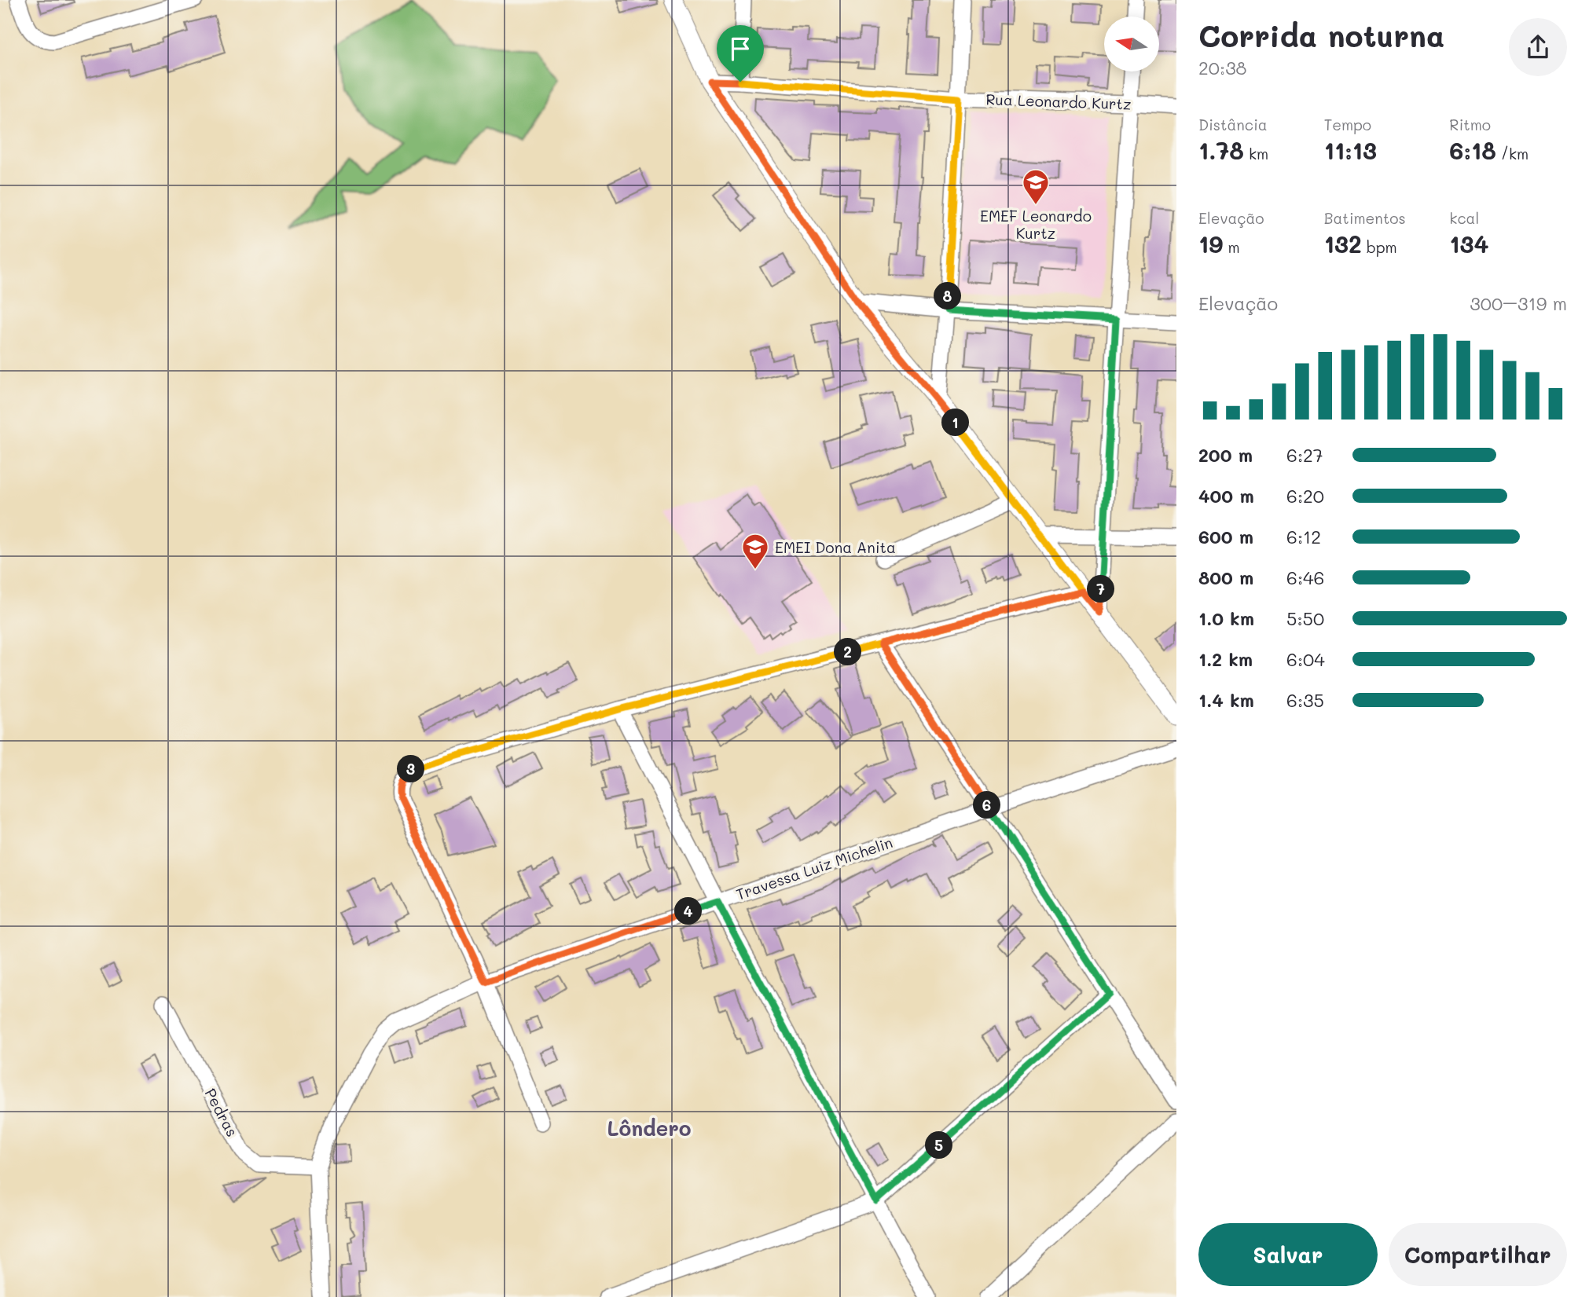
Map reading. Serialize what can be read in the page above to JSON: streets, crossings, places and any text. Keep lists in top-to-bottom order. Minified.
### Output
{"streets":{"street":["Rua Leonardo Kurtz","Travessa Luiz Michelin","Pedras"]},"crossings":[["Travessa Luiz Michelin","Pedras"]],"districts":["Lôndero"],"places":{"school or university":["EMEF Leonardo Kurtz","EMEI Dona Anita"]},"north":"left","page":{"heading":["Corrida noturna","20:38"],"stats":[["Distância","1.78 km"],["Tempo","11:13"],["Ritmo","6:18 /km"],["Elevação","19 m"],["Batimentos","132 bpm"],["kcal","134"]],"chart":["Elevação","300–319 m"],"pins":["8","1","7","2","3","6","4","5"],"list":[{"name":"200 m","note":"6:27"},{"name":"400 m","note":"6:20"},{"name":"600 m","note":"6:12"},{"name":"800 m","note":"6:46"},{"name":"1.0 km","note":"5:50"},{"name":"1.2 km","note":"6:04"},{"name":"1.4 km","note":"6:35"}],"buttons":["Salvar","Compartilhar"]}}
